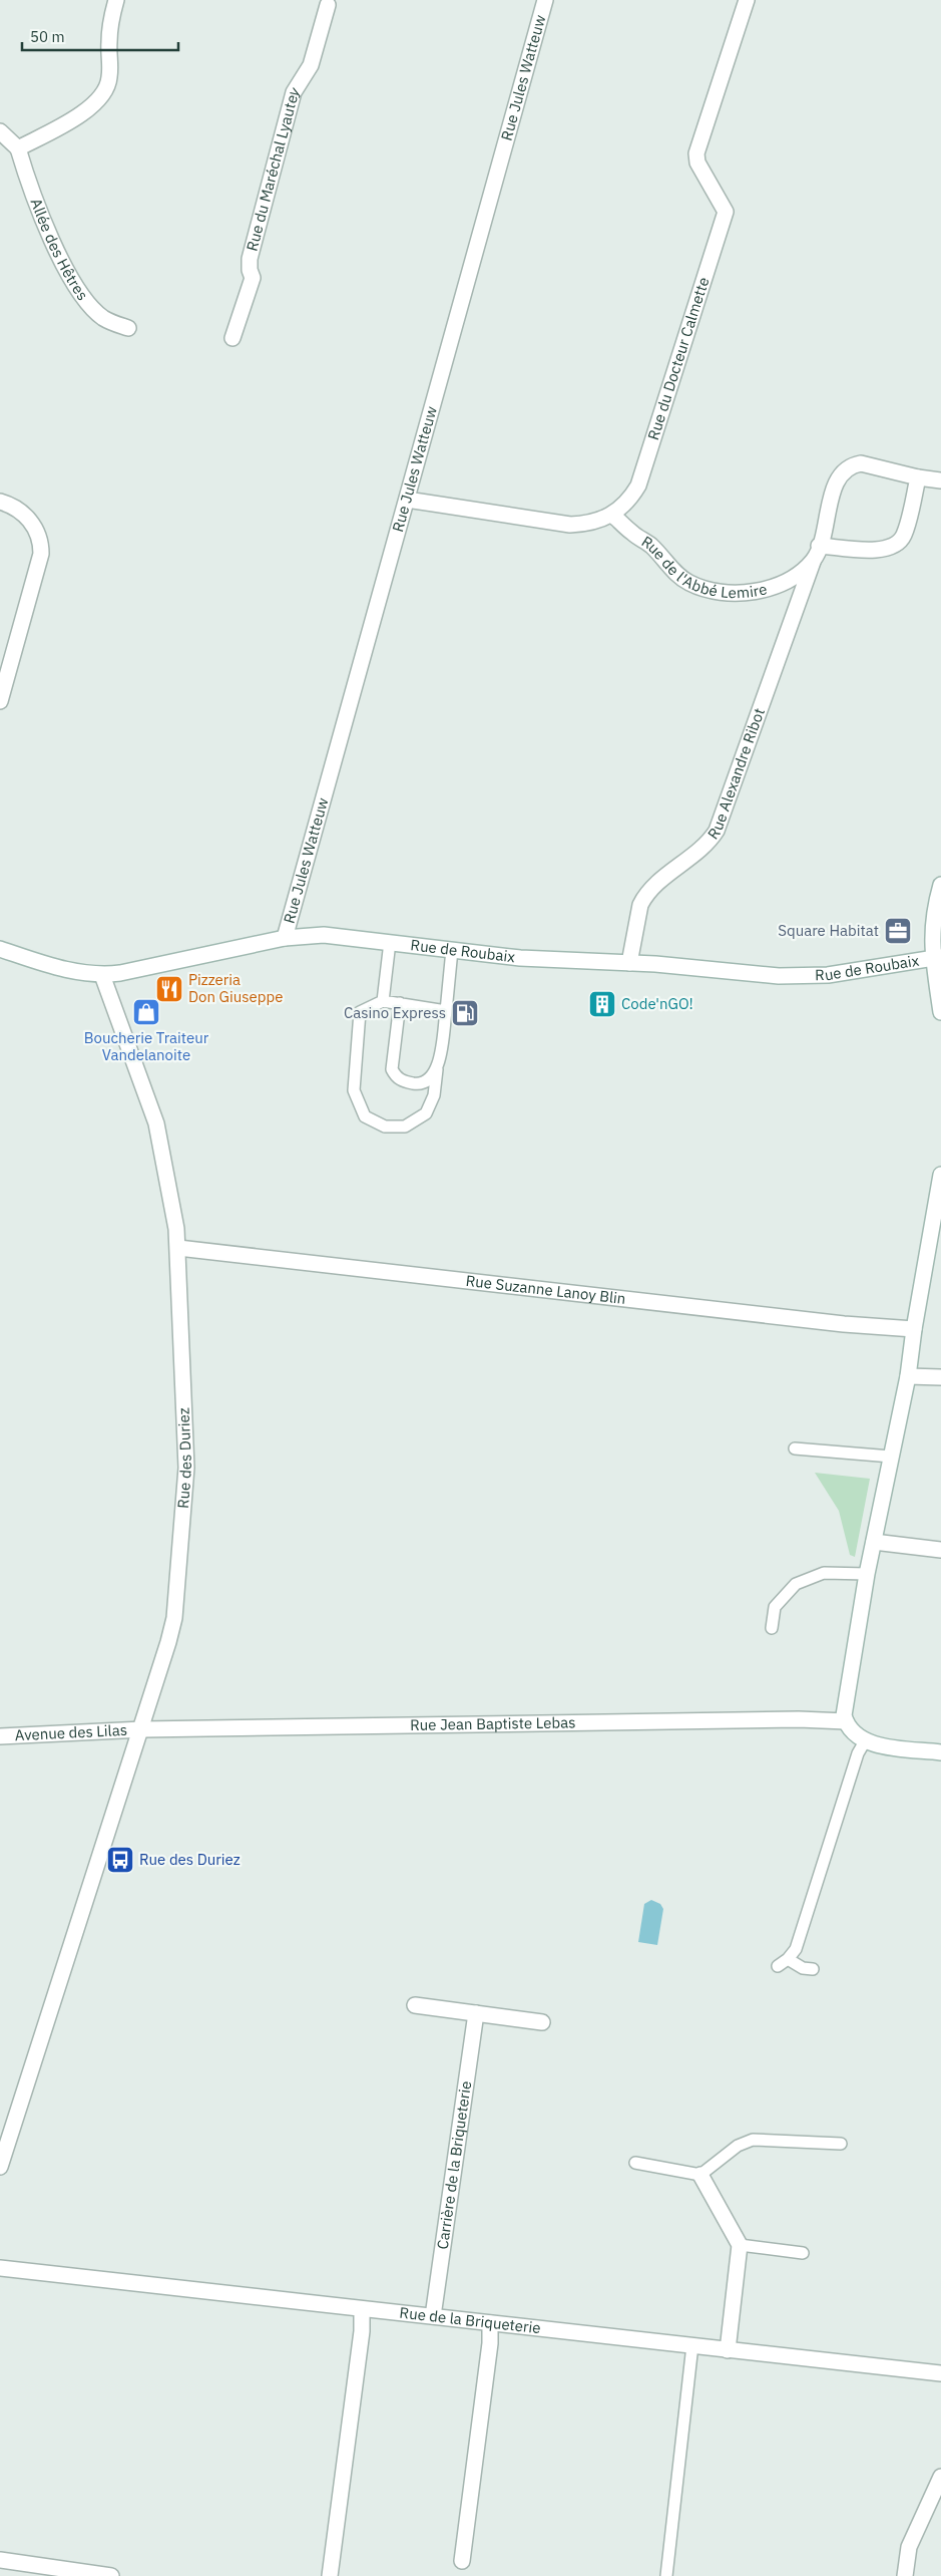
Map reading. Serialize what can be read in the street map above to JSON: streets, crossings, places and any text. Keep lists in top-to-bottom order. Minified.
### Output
{"streets":{"street":["Rue Jules Watteuw","Rue du Maréchal Lyautey","Allée des Hêtres","Rue du Docteur Calmette","Rue de l'Abbé Lemire","Rue Alexandre Ribot","Rue de Roubaix","Rue Suzanne Lanoy Blin","Rue des Duriez","Rue Jean Baptiste Lebas","Avenue des Lilas","Carrière de la Briqueterie","Rue de la Briqueterie"]},"crossings":[["Rue Jules Watteuw","Rue du Docteur Calmette"],["Rue Jules Watteuw","Rue de Roubaix"],["Rue du Docteur Calmette","Rue de l'Abbé Lemire"],["Rue de l'Abbé Lemire","Rue Alexandre Ribot"],["Rue Alexandre Ribot","Rue de Roubaix"],["Rue de Roubaix","Rue des Duriez"],["Rue Suzanne Lanoy Blin","Rue des Duriez"],["Rue des Duriez","Rue Jean Baptiste Lebas"],["Rue des Duriez","Avenue des Lilas"],["Rue Jean Baptiste Lebas","Avenue des Lilas"],["Carrière de la Briqueterie","Rue de la Briqueterie"]],"places":{"office":["Square Habitat"],"restaurant":["Pizzeria Don Giuseppe"],"building":["Code'nGO!"],"shop":["Boucherie Traiteur Vandelanoite"],"fuel station":["Casino Express"],"bus stop":["Rue des Duriez"]},"scale_bar":"50 m"}
